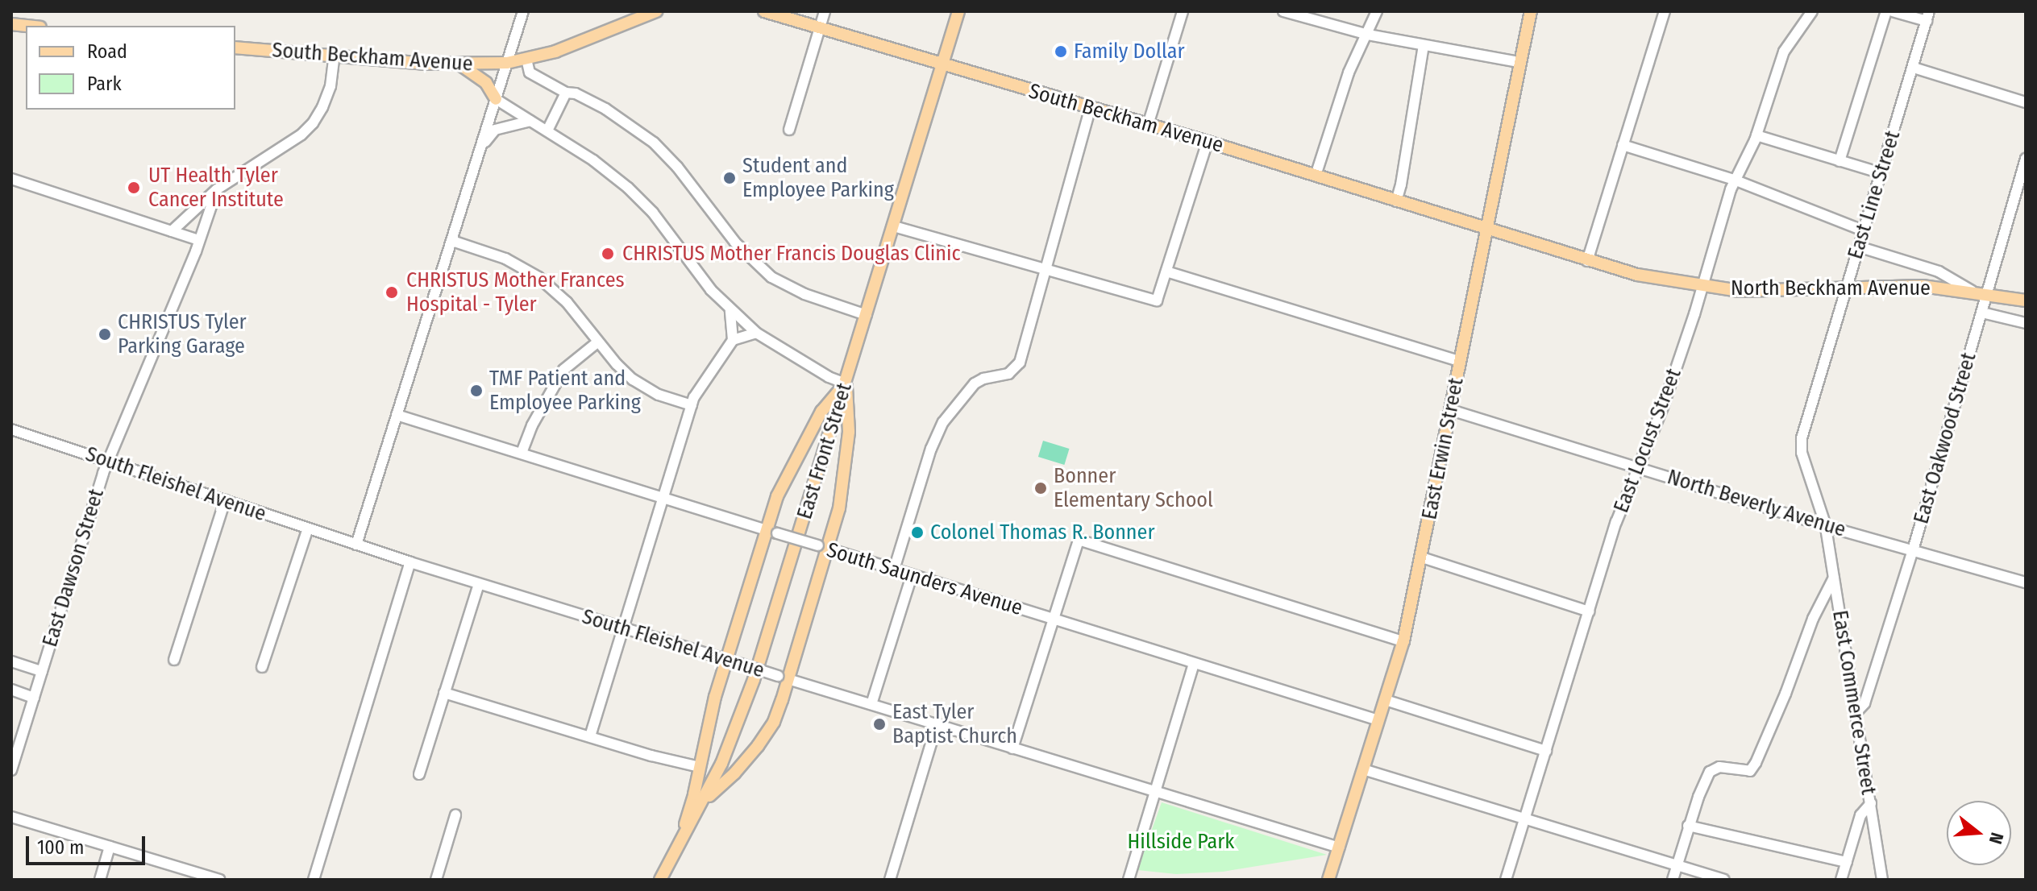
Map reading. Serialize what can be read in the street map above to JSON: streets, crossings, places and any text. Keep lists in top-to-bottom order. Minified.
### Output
{"streets":{"main road":["South Beckham Avenue","North Beckham Avenue","East Erwin Street","East Front Street"],"street":["East Line Street","East Oakwood Street","East Locust Street","South Fleishel Avenue","North Beverly Avenue","East Dawson Street","South Saunders Avenue","East Commerce Street"]},"crossings":[["South Beckham Avenue","North Beckham Avenue"],["South Beckham Avenue","East Erwin Street"],["South Beckham Avenue","East Front Street"],["East Line Street","North Beckham Avenue"],["East Line Street","North Beverly Avenue"],["East Line Street","East Commerce Street"],["North Beckham Avenue","East Oakwood Street"],["North Beckham Avenue","East Locust Street"],["North Beckham Avenue","East Erwin Street"],["East Oakwood Street","North Beverly Avenue"],["East Oakwood Street","East Commerce Street"],["East Locust Street","North Beverly Avenue"],["East Erwin Street","South Fleishel Avenue"],["East Erwin Street","North Beverly Avenue"],["East Erwin Street","South Saunders Avenue"],["South Fleishel Avenue","East Dawson Street"],["North Beverly Avenue","East Commerce Street"]],"parks":["Hillside Park"],"places":["Family Dollar","Student and Employee Parking","UT Health Tyler Cancer Institute","CHRISTUS Mother Francis Douglas Clinic","CHRISTUS Mother Frances Hospital - Tyler","CHRISTUS Tyler Parking Garage","TMF Patient and Employee Parking","Bonner Elementary School","Colonel Thomas R. Bonner","East Tyler Baptist Church"],"legend":["Road","Park"],"scale_bar":"100 m","north":"right"}
